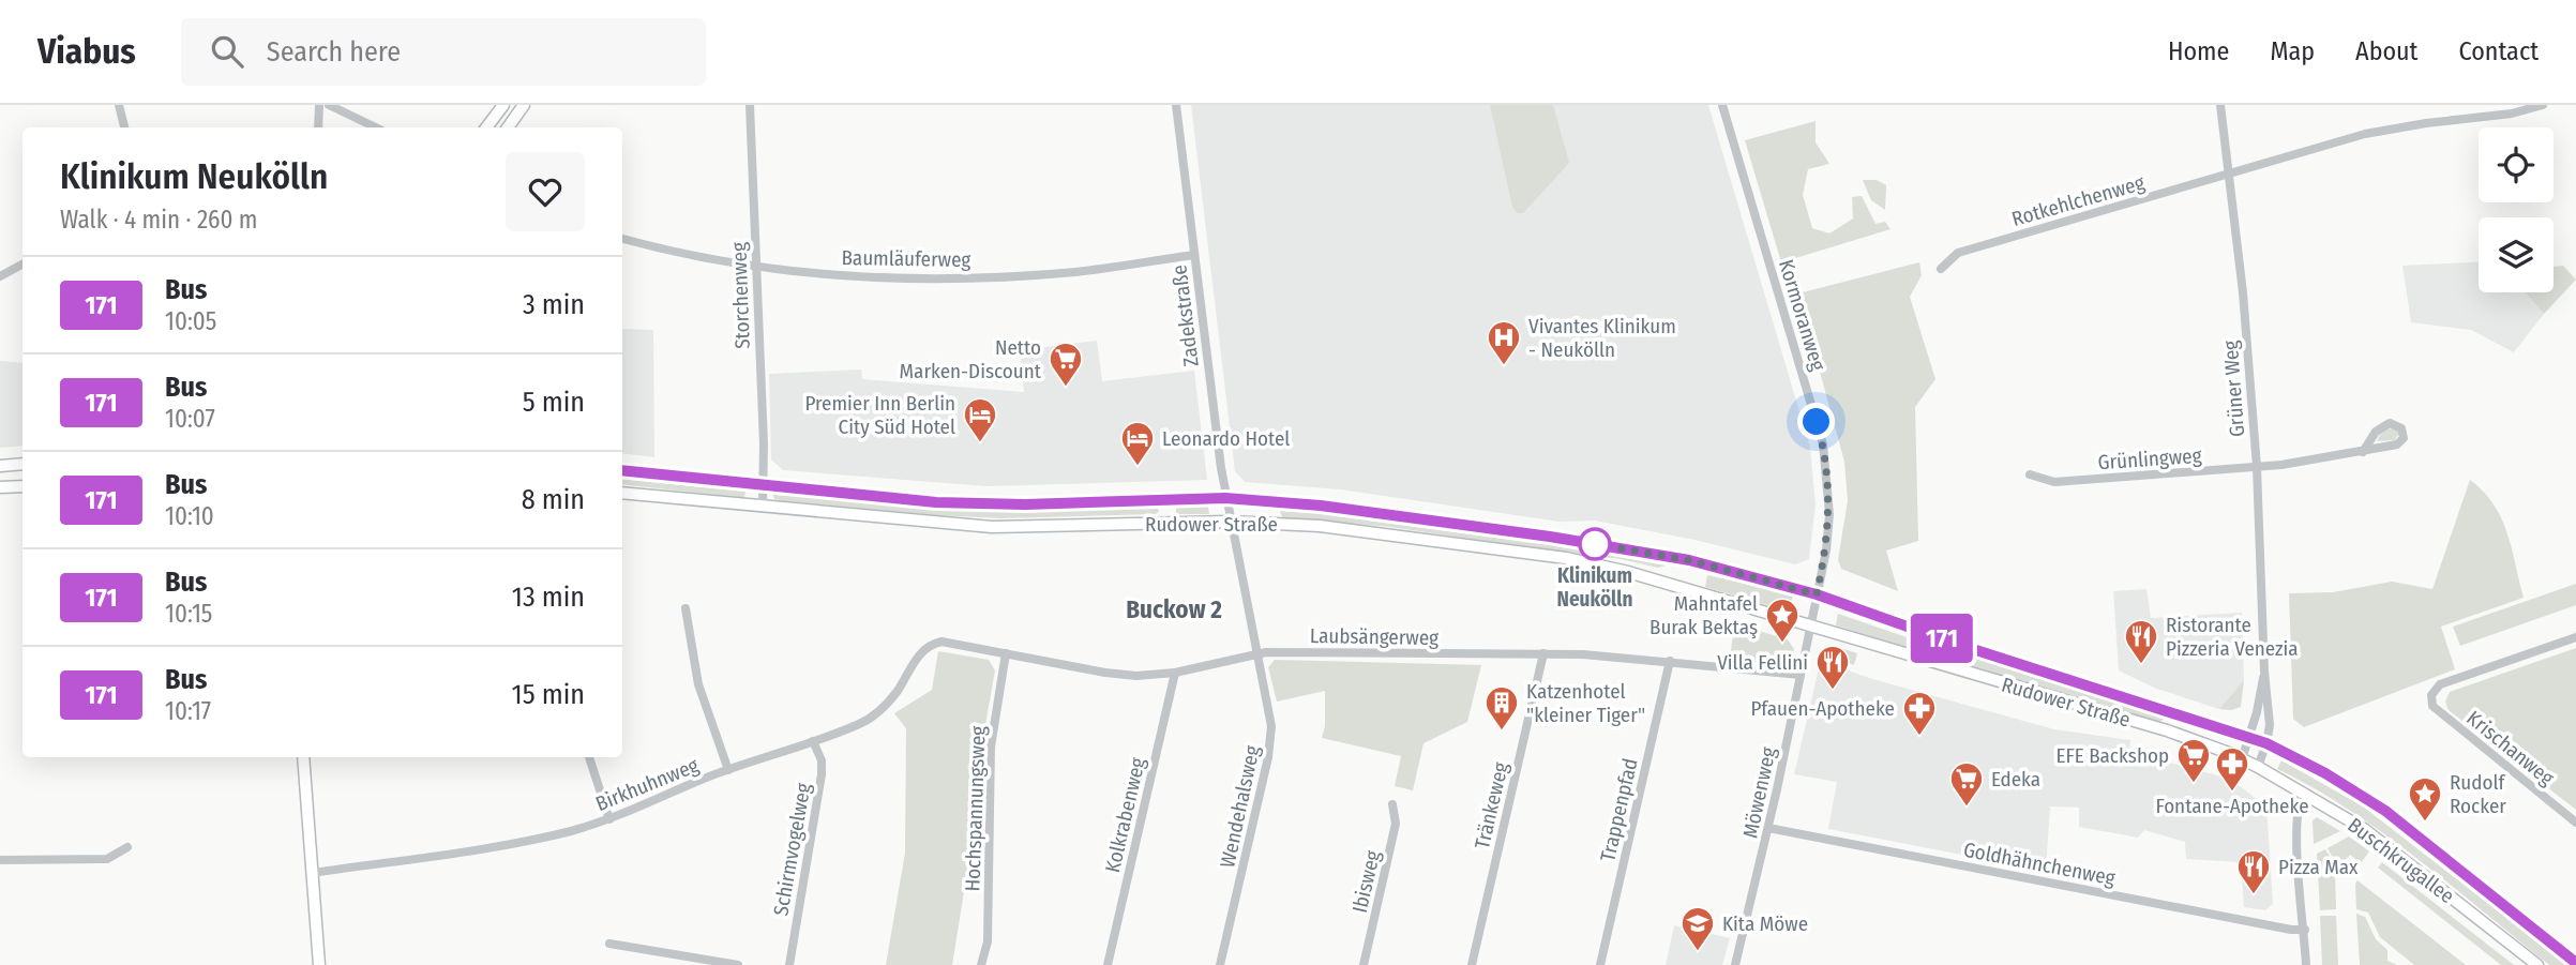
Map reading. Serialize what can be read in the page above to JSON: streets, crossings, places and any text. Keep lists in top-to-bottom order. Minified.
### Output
{"streets":{"main road":["Rudower Straße","Buschkrugallee"],"street":["Rotkehlchenweg","Baumläuferweg","Storchenweg","Kormoranweg","Zadekstraße","Grüner Weg","Grünlingweg","Laubsängerweg","Krischanweg","Birkhuhnweg","Möwenweg","Tränkeweg","Wendehalsweg","Hochspannungsweg","Trappenpfad","Kolkrabenweg","Schirmvogelweg","Goldhähnchenweg","Ibisweg"]},"crossings":[["Rotkehlchenweg","Grüner Weg"],["Baumläuferweg","Storchenweg"],["Baumläuferweg","Zadekstraße"],["Storchenweg","Rudower Straße"],["Kormoranweg","Rudower Straße"],["Kormoranweg","Möwenweg"],["Zadekstraße","Rudower Straße"],["Zadekstraße","Wendehalsweg"],["Grüner Weg","Grünlingweg"],["Grüner Weg","Rudower Straße"],["Grüner Weg","Buschkrugallee"],["Rudower Straße","Möwenweg"],["Rudower Straße","Wendehalsweg"],["Rudower Straße","Buschkrugallee"],["Laubsängerweg","Birkhuhnweg"],["Laubsängerweg","Möwenweg"],["Laubsängerweg","Tränkeweg"],["Laubsängerweg","Wendehalsweg"],["Laubsängerweg","Hochspannungsweg"],["Laubsängerweg","Trappenpfad"],["Laubsängerweg","Kolkrabenweg"],["Birkhuhnweg","Schirmvogelweg"],["Möwenweg","Goldhähnchenweg"]],"districts":["Buckow 2"],"places":{"hospital":["Vivantes Klinikum - Neukölln"],"supermarket":["Netto Marken-Discount","EFE Backshop","Edeka"],"hotel":["Premier Inn Berlin City Süd Hotel","Leonardo Hotel"],"other":["Klinikum Neukölln"],"place":["Mahntafel Burak Bektaş","Rudolf Rocker"],"restaurant":["Ristorante Pizzeria Venezia","Villa Fellini","Pizza Max"],"building":["Katzenhotel \"kleiner Tiger\""],"pharmacy":["Pfauen-Apotheke","Fontane-Apotheke"],"school or university":["Kita Möwe"]},"lines":["bus line 171"],"page":{"header":"Viabus","search":"Search here","nav":["Home","Map","About","Contact"],"on_map":"171","heading":["Klinikum Neukölln","Walk · 4 min · 260 m"],"list":[{"mark":"171","name":"Bus","note":"10:05","value":"3 min"},{"mark":"171","name":"Bus","note":"10:07","value":"5 min"},{"mark":"171","name":"Bus","note":"10:10","value":"8 min"},{"mark":"171","name":"Bus","note":"10:15","value":"13 min"},{"mark":"171","name":"Bus","note":"10:17","value":"15 min"}]}}
